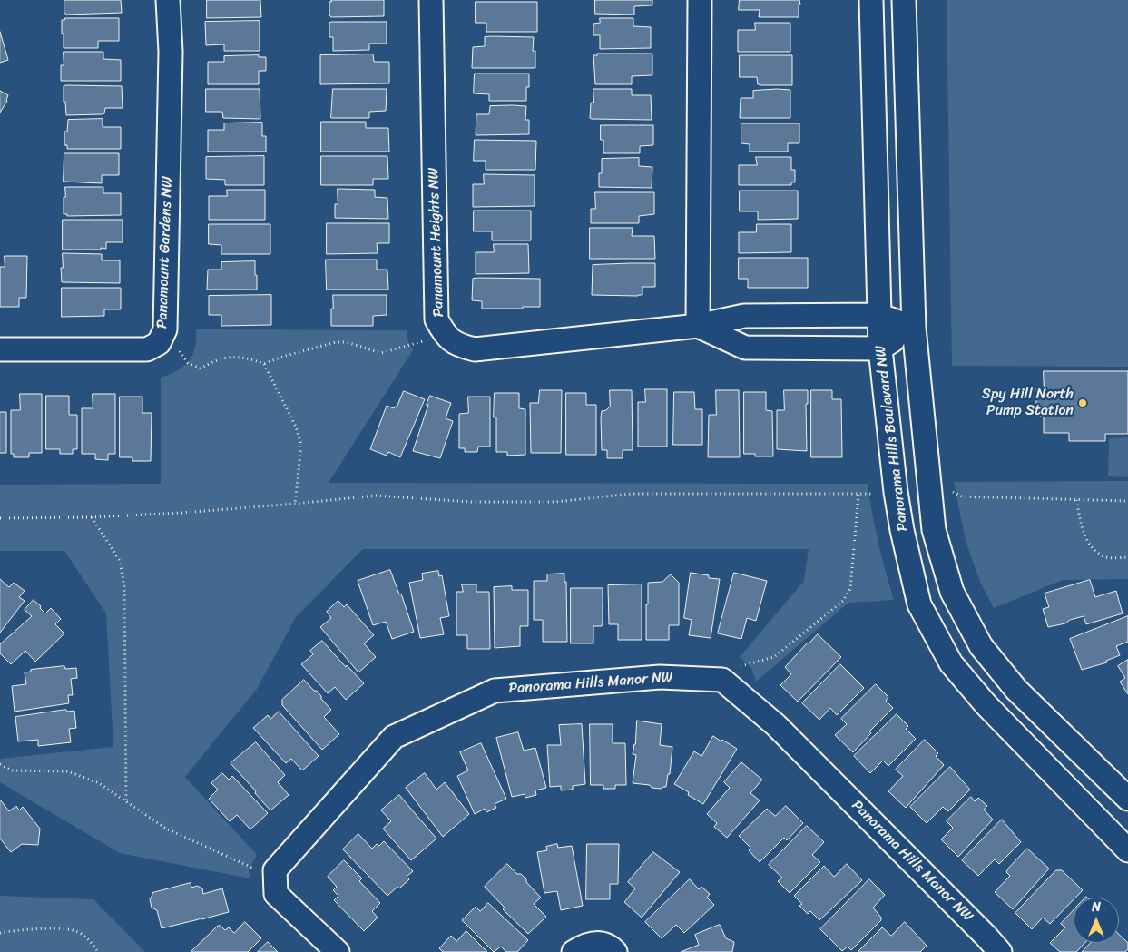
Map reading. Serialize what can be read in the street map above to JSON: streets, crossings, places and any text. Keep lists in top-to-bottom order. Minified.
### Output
{"streets":{"street":["Panamount Heights NW","Panamount Gardens NW","Panorama Hills Boulevard NW","Panorama Hills Manor NW"]},"crossings":[["Panamount Heights NW","Panorama Hills Boulevard NW"]],"places":["Spy Hill North Pump Station"],"north":"top"}
